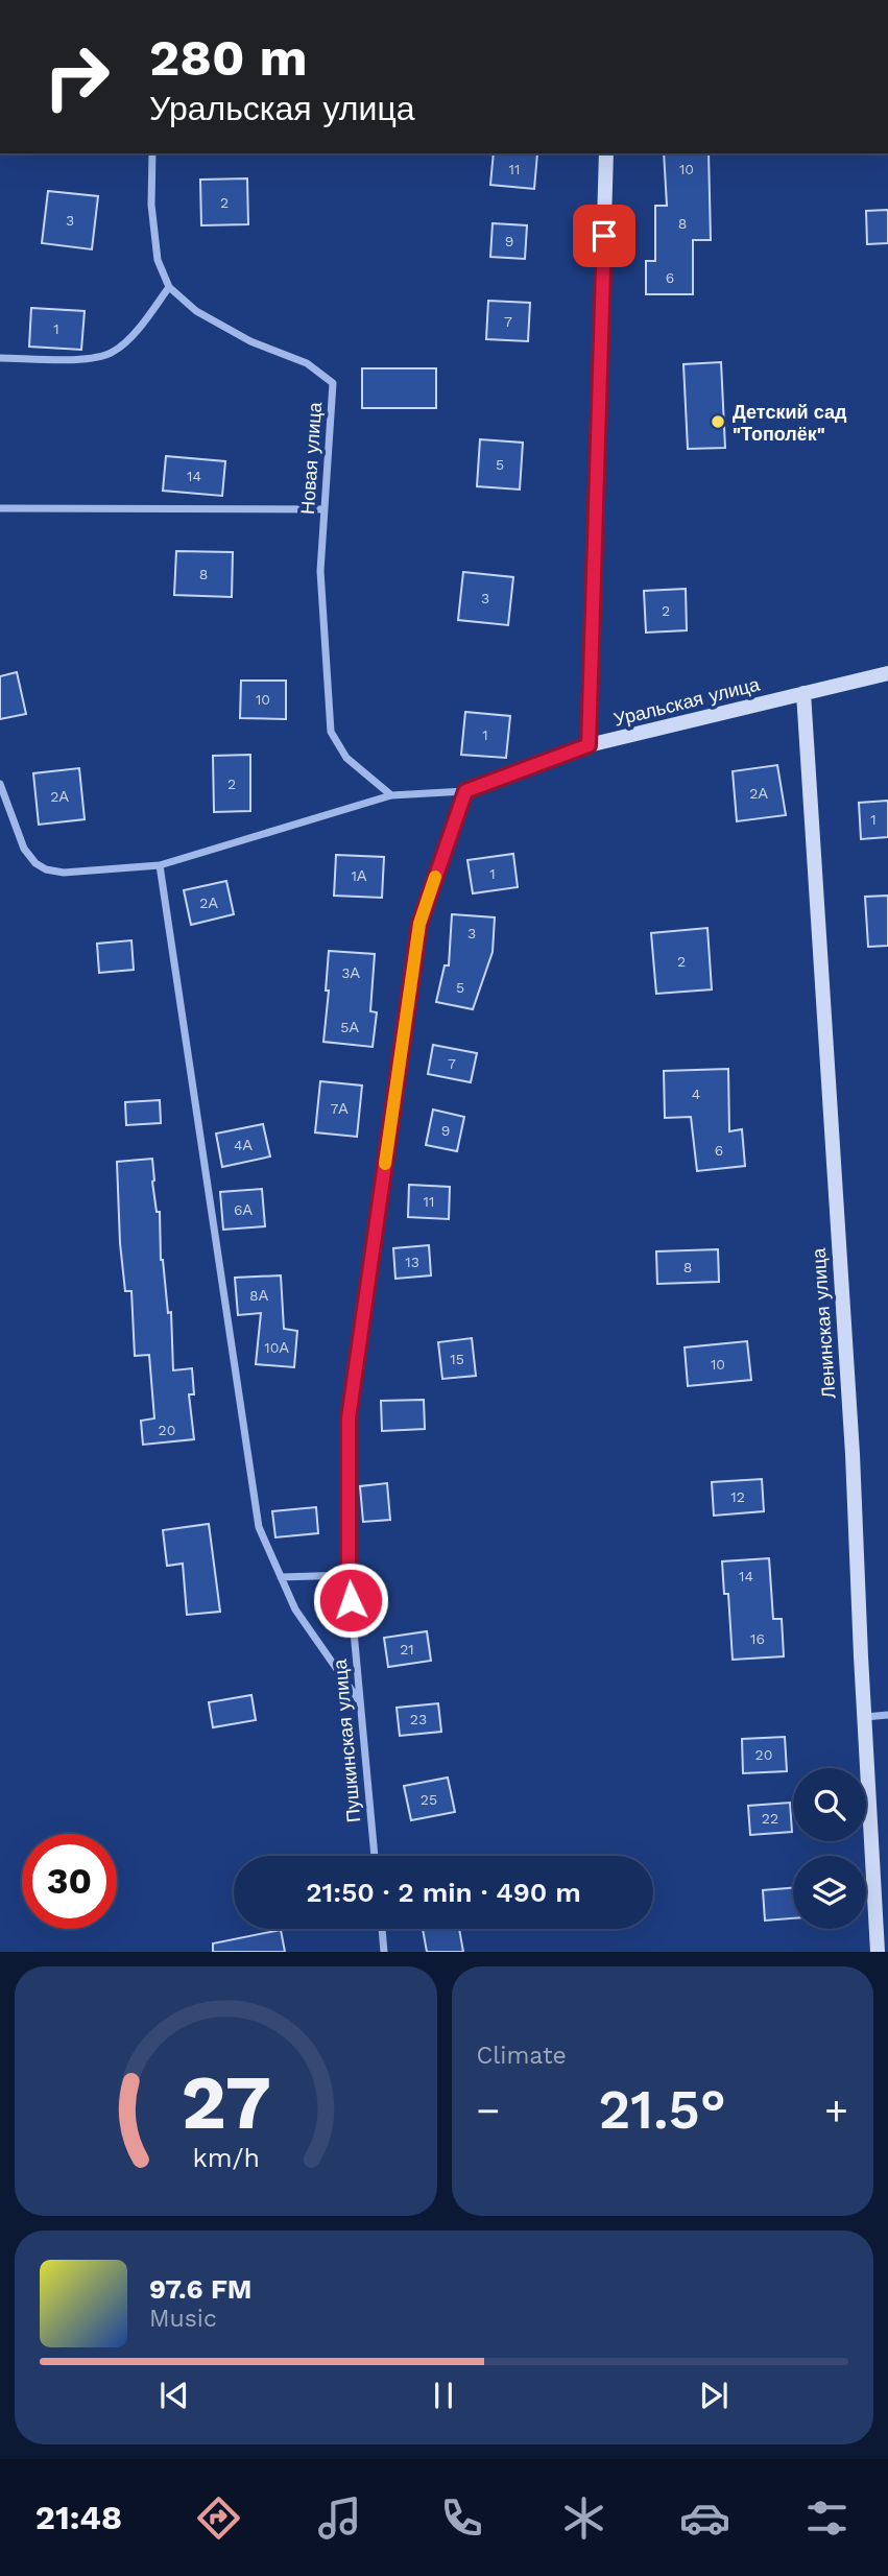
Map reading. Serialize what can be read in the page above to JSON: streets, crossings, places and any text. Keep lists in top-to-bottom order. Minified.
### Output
{"streets":{"street":["Новая улица","Уральская улица","Ленинская улица","Пушкинская улица"]},"crossings":[["Новая улица","Уральская улица"],["Уральская улица","Ленинская улица"],["Уральская улица","Пушкинская улица"]],"places":["Детский сад \"Тополёк\""],"house_numbers":["11","10","2","3","8","9","6","7","1","5","14","8","3","2","10","1","2","2А","2А","1","1","1А","2А","3","2","3А","5","5А","7","4","7А","9","4А","6","11","6А","13","8","8А","10А","15","10","20","12","14","16","21","23","20","25","22"],"page":{"turn":["280 m","Уральская улица"],"limit":"30","trip":"21:50 · 2 min · 490 m","tile":"Climate","heat":["−","21.5°","+"],"song":["97.6 FM","Music"],"tabs":"21:48","gauge":["27","km/h"]}}
